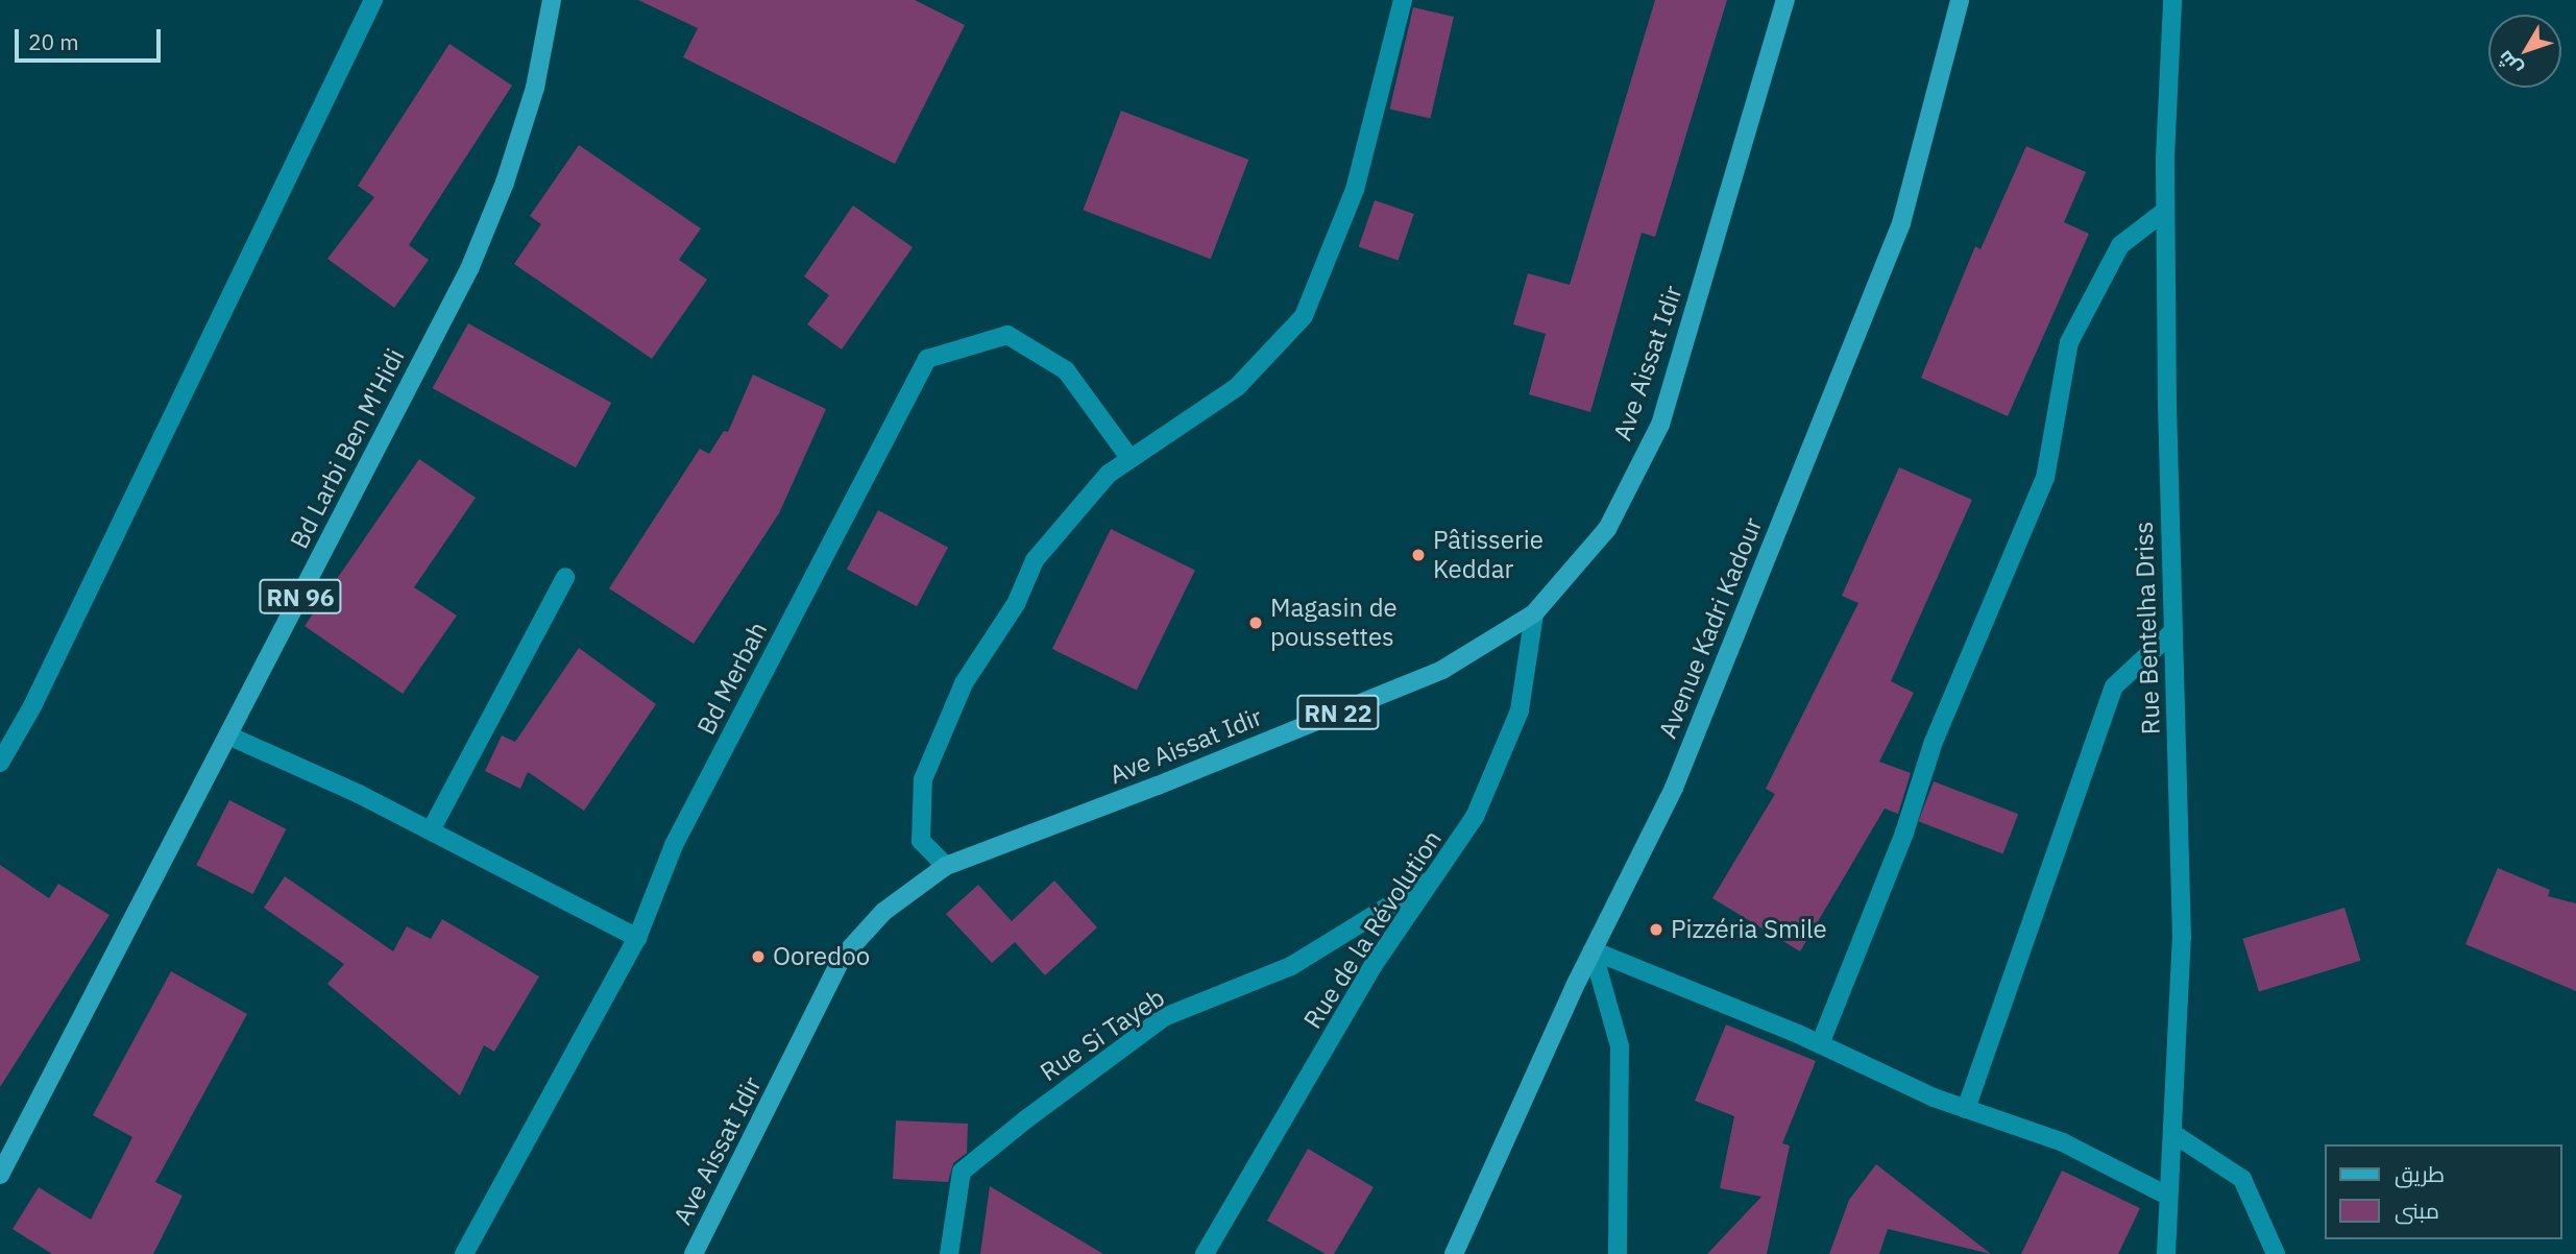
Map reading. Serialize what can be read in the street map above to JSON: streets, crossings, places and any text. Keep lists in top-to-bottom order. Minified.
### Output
{"streets":{"main road":["Ave Aissat Idir","Bd Larbi Ben M'Hidi","RN 96","Avenue Kadri Kadour","RN 22"],"street":["Rue Bentelha Driss","Bd Merbah","Rue de la Révolution","Rue Si Tayeb"]},"crossings":[["Ave Aissat Idir","Rue de la Révolution"],["Rue de la Révolution","Rue Si Tayeb"]],"places":["Pâtisserie Keddar","Magasin de poussettes","Pizzéria Smile","Ooredoo"],"legend":["طريق","مبنى"],"scale_bar":"20 m","north":"bottom left"}
